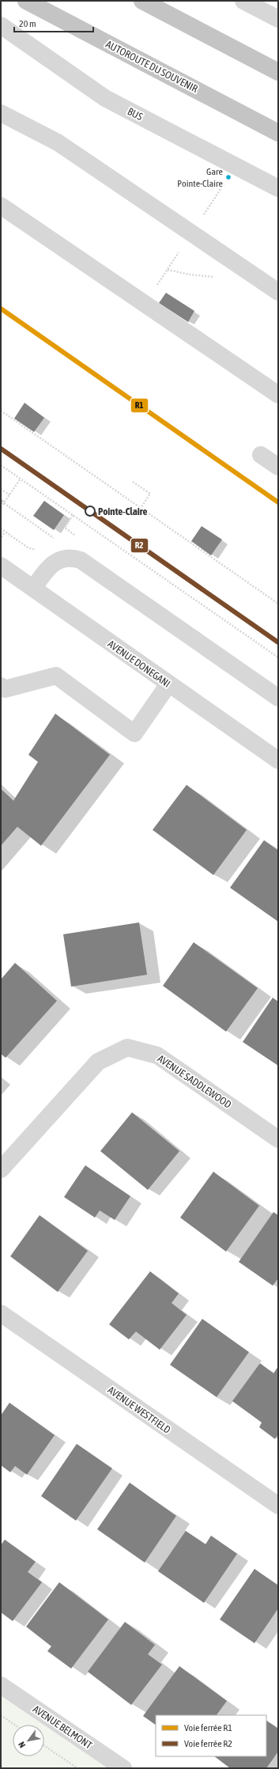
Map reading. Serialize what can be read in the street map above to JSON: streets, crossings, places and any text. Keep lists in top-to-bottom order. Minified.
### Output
{"streets":{"highway":["AUTOROUTE DU SOUVENIR"],"street":["BUS","AVENUE DONEGANI","AVENUE SADDLEWOOD","AVENUE WESTFIELD","AVENUE BELMONT"]},"places":["Gare Pointe-Claire","Pointe-Claire"],"lines":["rail line R1","rail line R2"],"legend":["Voie ferrée R1","Voie ferrée R2"],"scale_bar":"20 m","north":"bottom left"}
